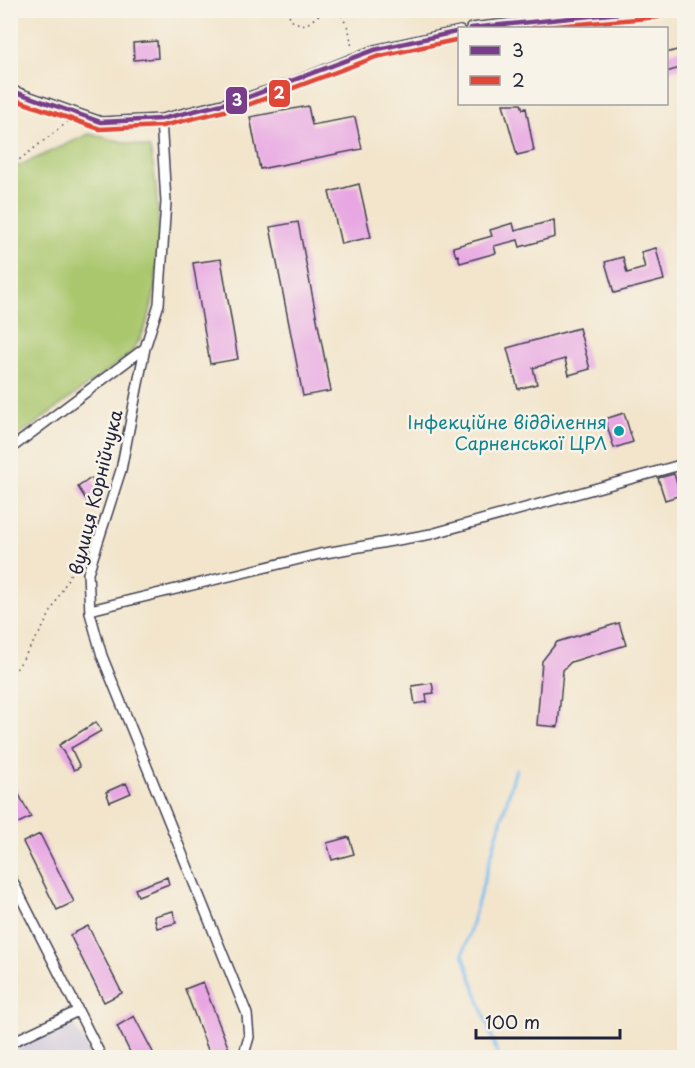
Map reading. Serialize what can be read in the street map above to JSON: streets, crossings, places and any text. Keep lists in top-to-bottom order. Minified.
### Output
{"streets":{"street":["вулиця Корнійчука"]},"places":["Інфекційне відділення Сарненської ЦРЛ"],"lines":["transit line 3","transit line 2"],"legend":["3","2"],"scale_bar":"100 m"}
